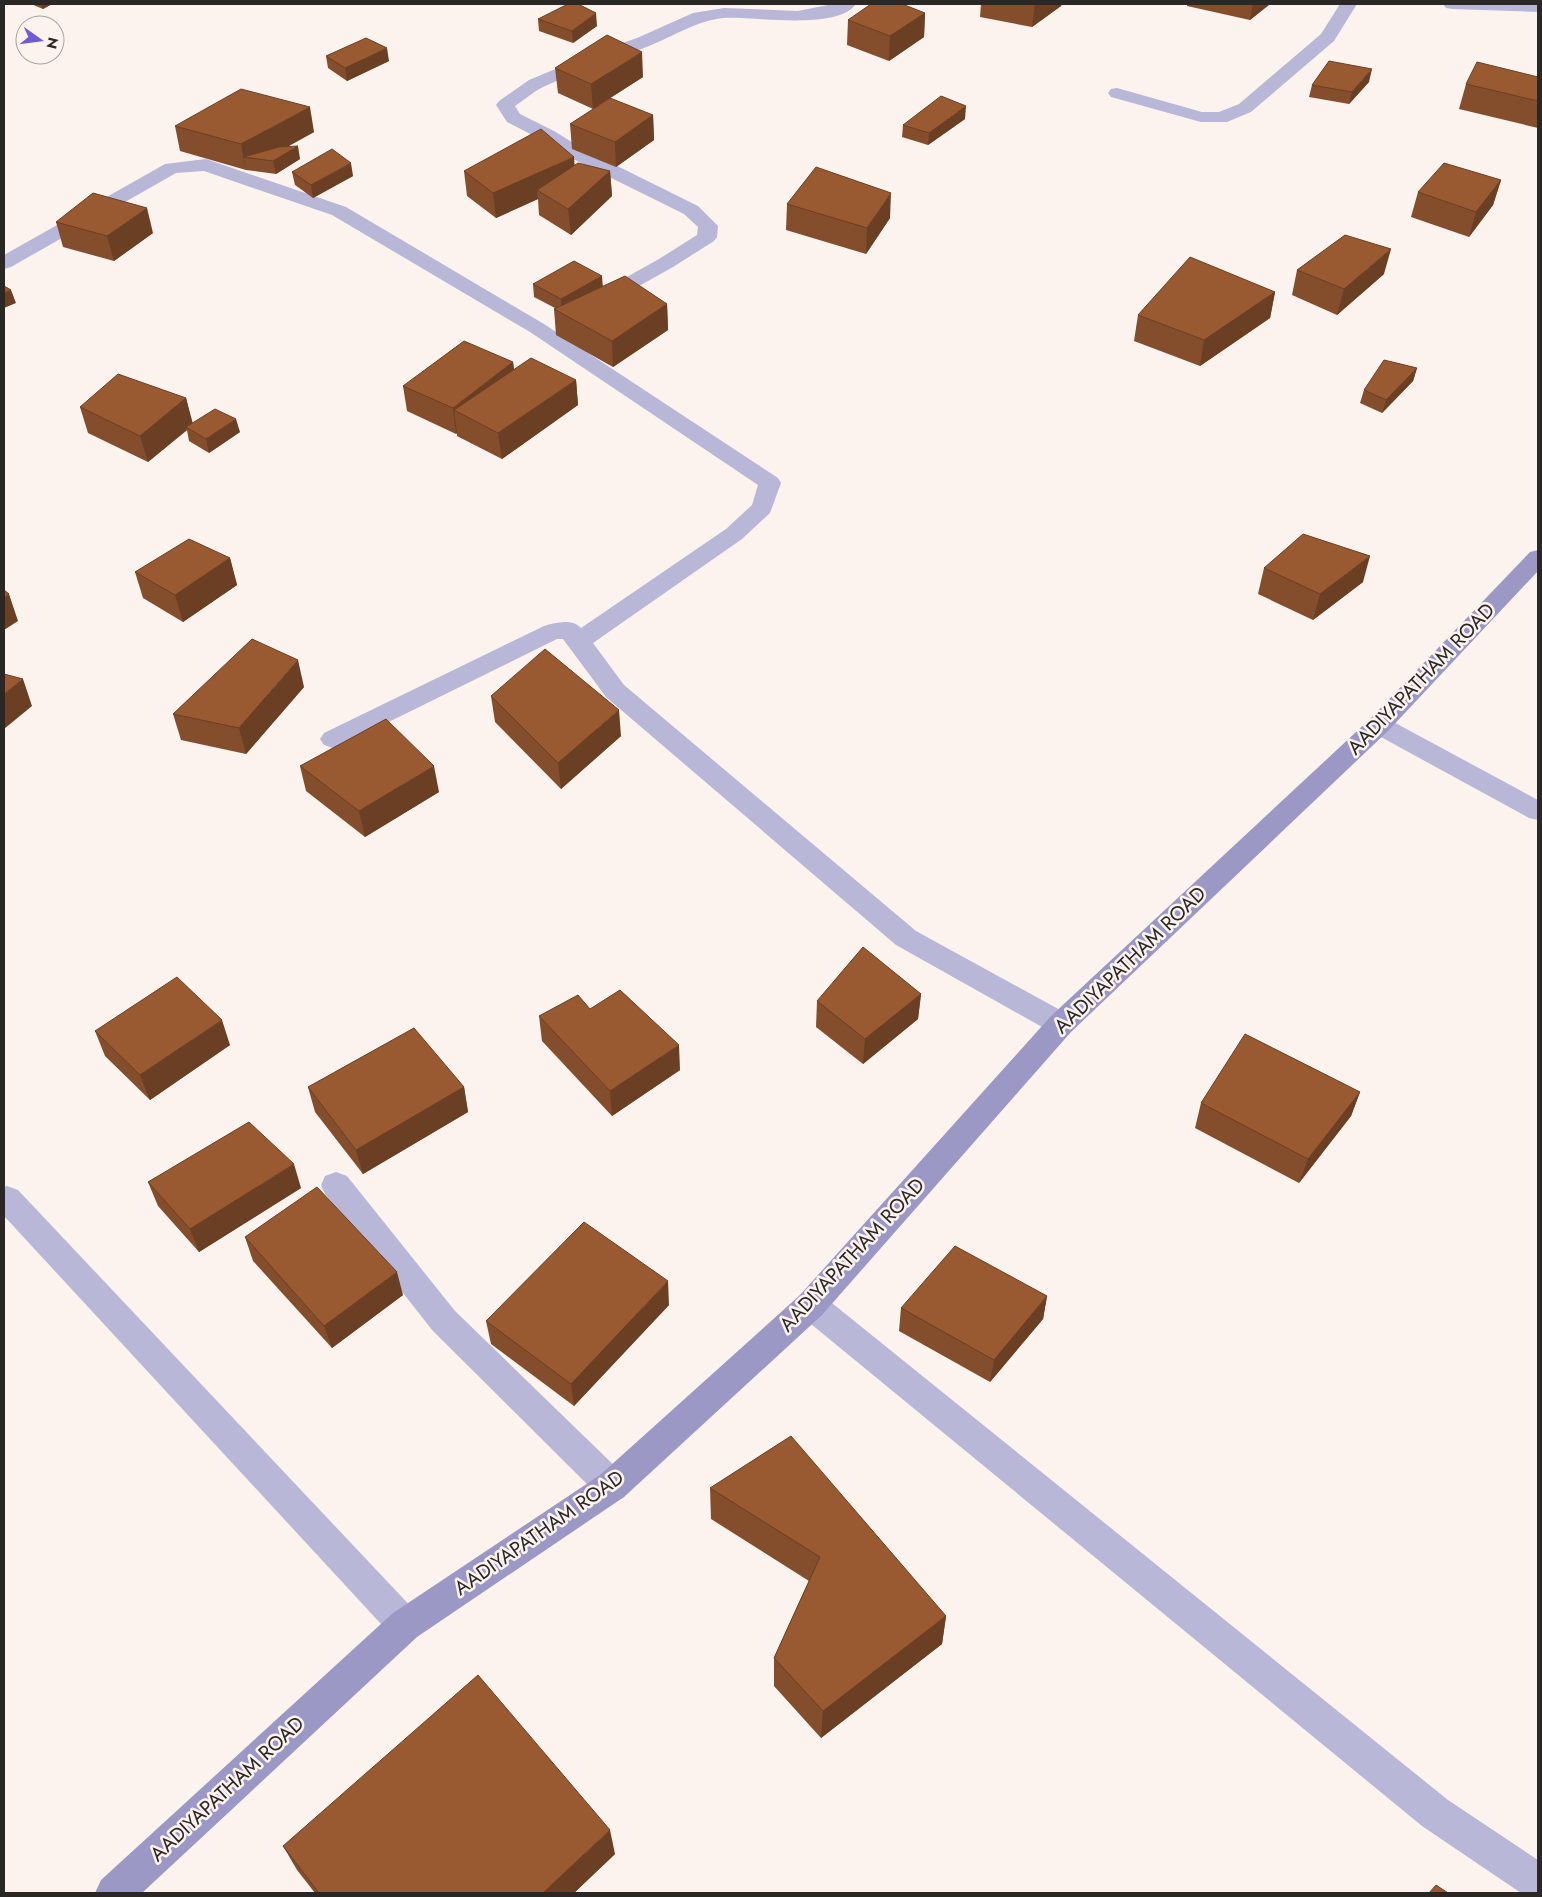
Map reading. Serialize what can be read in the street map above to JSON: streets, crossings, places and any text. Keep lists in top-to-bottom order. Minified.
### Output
{"streets":{"street":["AADIYAPATHAM ROAD"]},"north":"right"}
